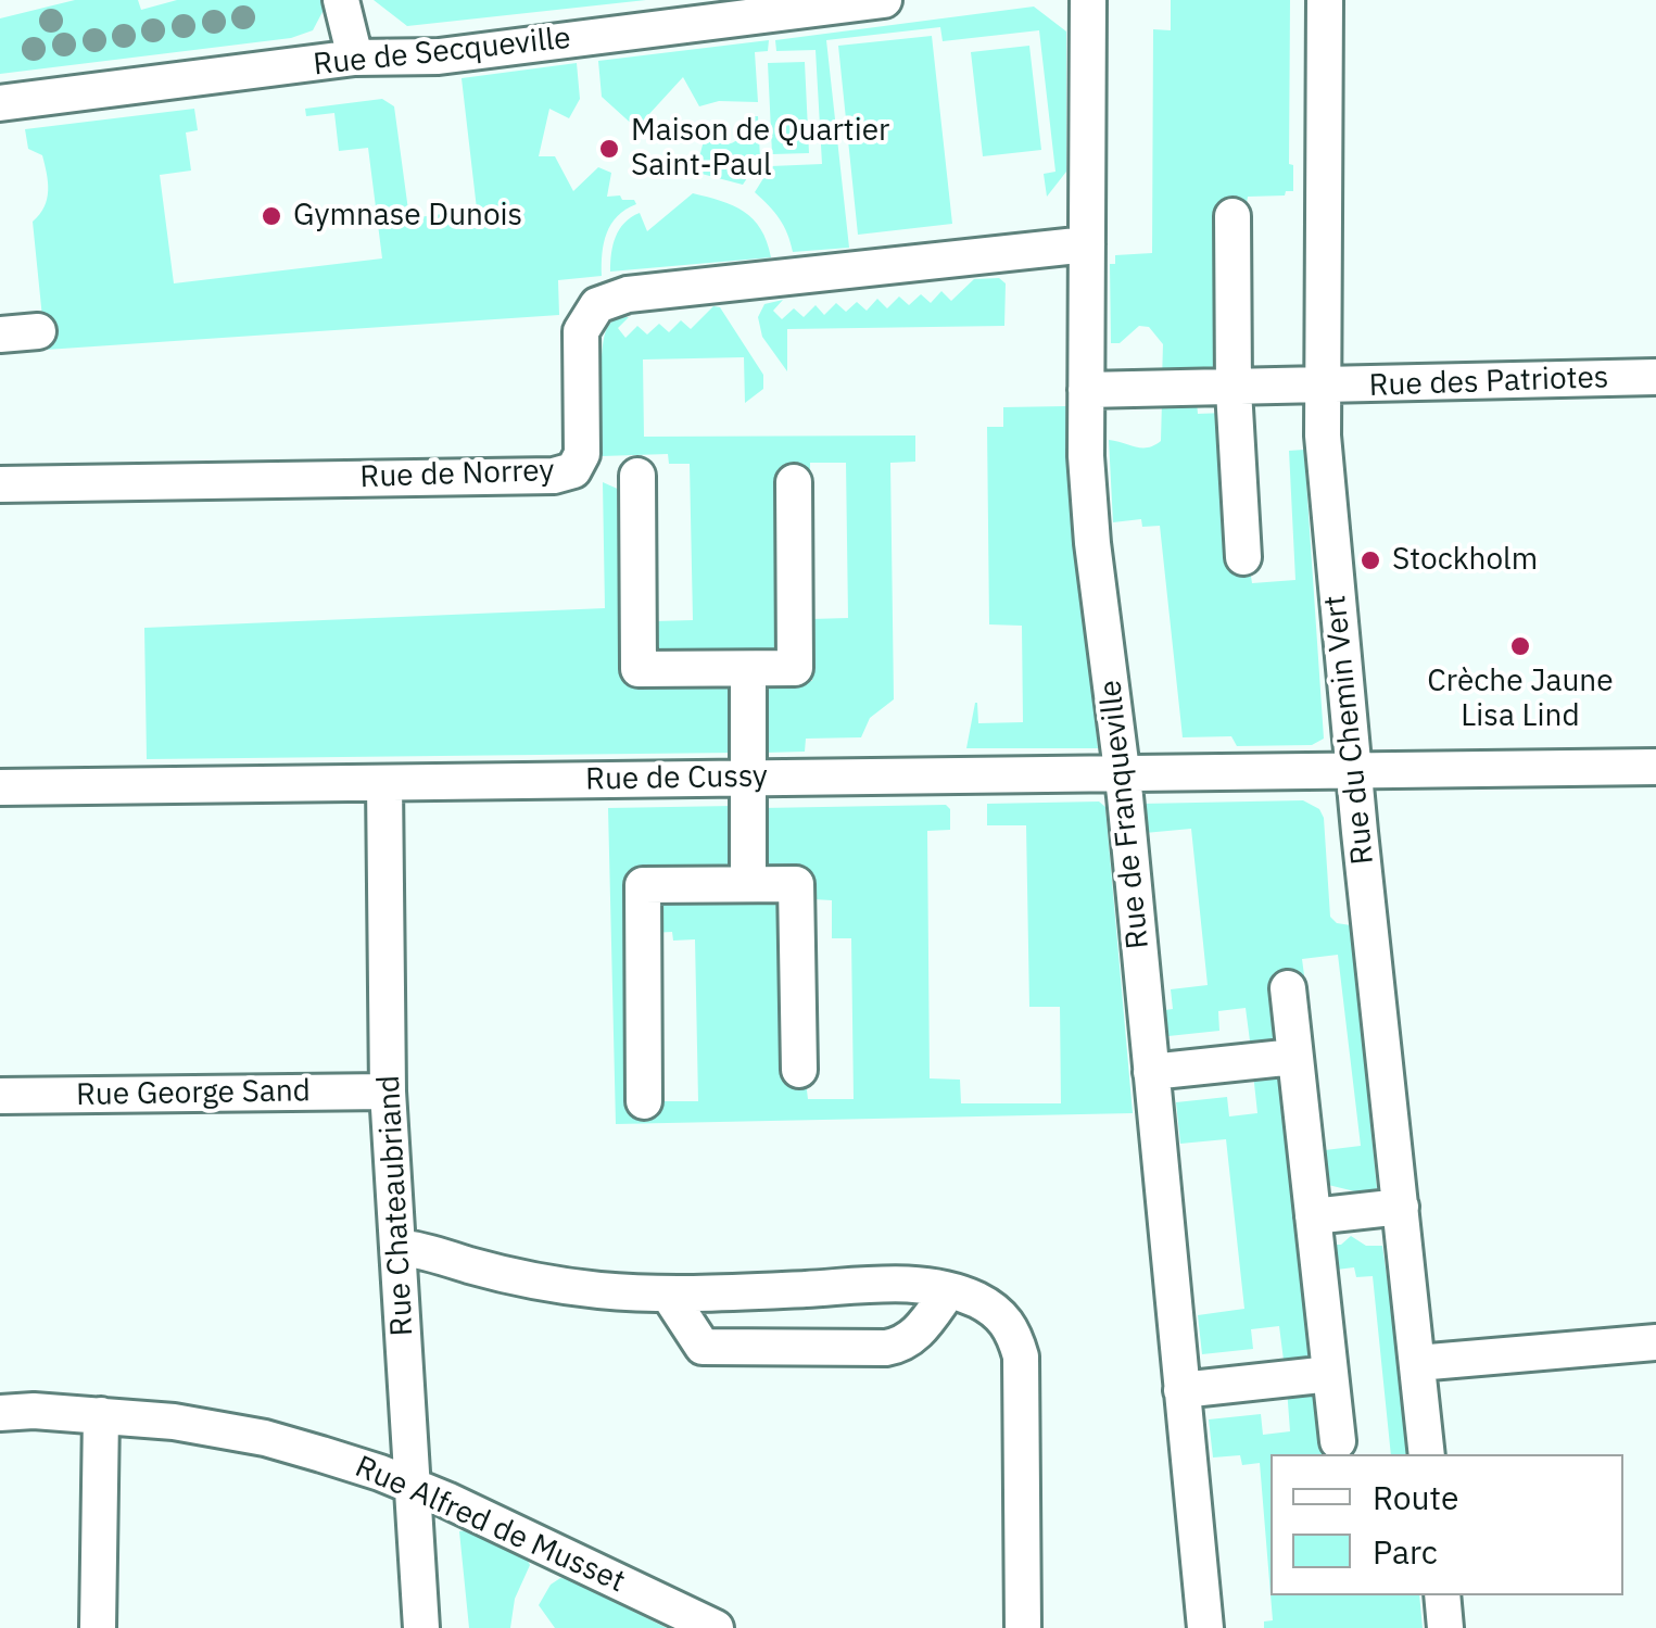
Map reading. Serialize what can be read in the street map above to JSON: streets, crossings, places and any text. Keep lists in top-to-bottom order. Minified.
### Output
{"streets":{"street":["Rue de Secqueville","Rue des Patriotes","Rue de Norrey","Rue du Chemin Vert","Rue de Cussy","Rue de Franqueville","Rue George Sand","Rue Chateaubriand","Rue Alfred de Musset"]},"crossings":[["Rue des Patriotes","Rue du Chemin Vert"],["Rue des Patriotes","Rue de Franqueville"],["Rue de Norrey","Rue de Franqueville"],["Rue du Chemin Vert","Rue de Cussy"],["Rue de Cussy","Rue de Franqueville"],["Rue de Cussy","Rue Chateaubriand"],["Rue George Sand","Rue Chateaubriand"],["Rue Chateaubriand","Rue Alfred de Musset"]],"places":["Maison de Quartier Saint-Paul","Gymnase Dunois","Stockholm","Crèche Jaune Lisa Lind"],"legend":["Route","Parc"]}
